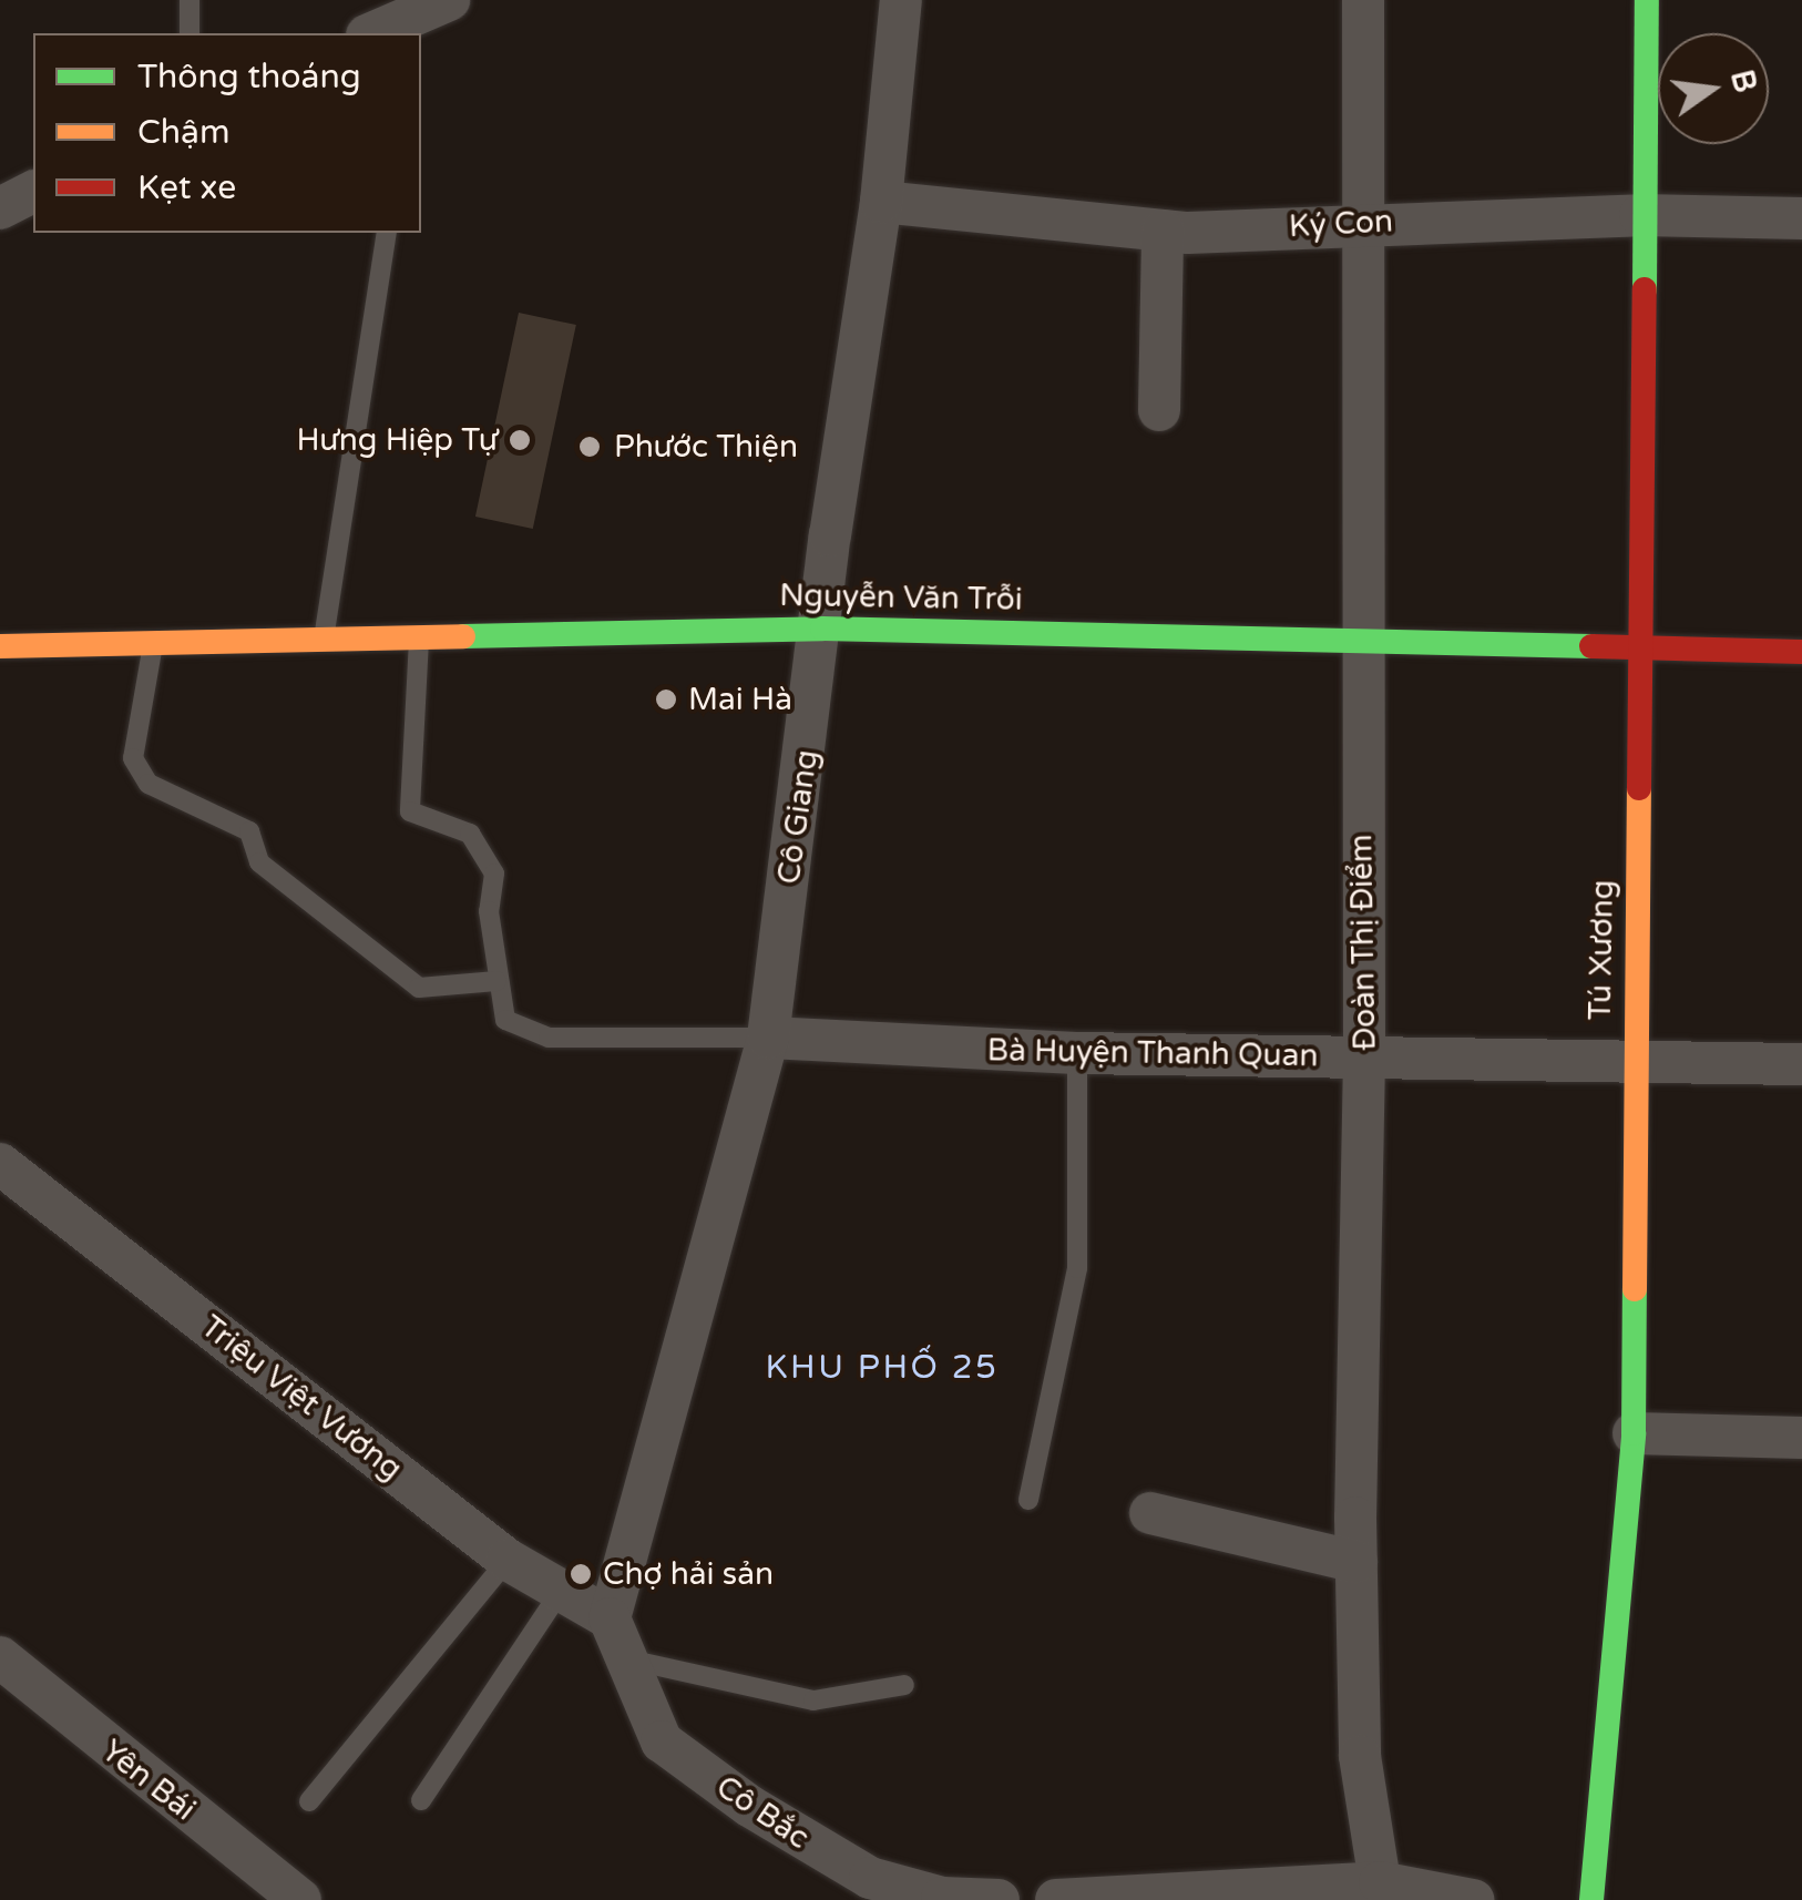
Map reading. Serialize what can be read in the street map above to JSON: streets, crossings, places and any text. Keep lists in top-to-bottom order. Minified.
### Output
{"streets":{"street":["Ký Con","Nguyễn Văn Trỗi","Cô Giang","Đoàn Thị Điểm","Tú Xương","Bà Huyện Thanh Quan","Triệu Việt Vương","Yên Bái","Cô Bắc"]},"crossings":[["Ký Con","Cô Giang"],["Ký Con","Đoàn Thị Điểm"],["Ký Con","Tú Xương"],["Nguyễn Văn Trỗi","Cô Giang"],["Nguyễn Văn Trỗi","Đoàn Thị Điểm"],["Nguyễn Văn Trỗi","Tú Xương"],["Cô Giang","Bà Huyện Thanh Quan"],["Cô Giang","Triệu Việt Vương"],["Cô Giang","Cô Bắc"],["Đoàn Thị Điểm","Bà Huyện Thanh Quan"],["Tú Xương","Bà Huyện Thanh Quan"],["Triệu Việt Vương","Cô Bắc"]],"districts":["KHU PHỐ 25"],"places":["Hưng Hiệp Tự","Phước Thiện","Mai Hà","Chợ hải sản"],"legend":["Thông thoáng","Chậm","Kẹt xe"],"north":"right"}
